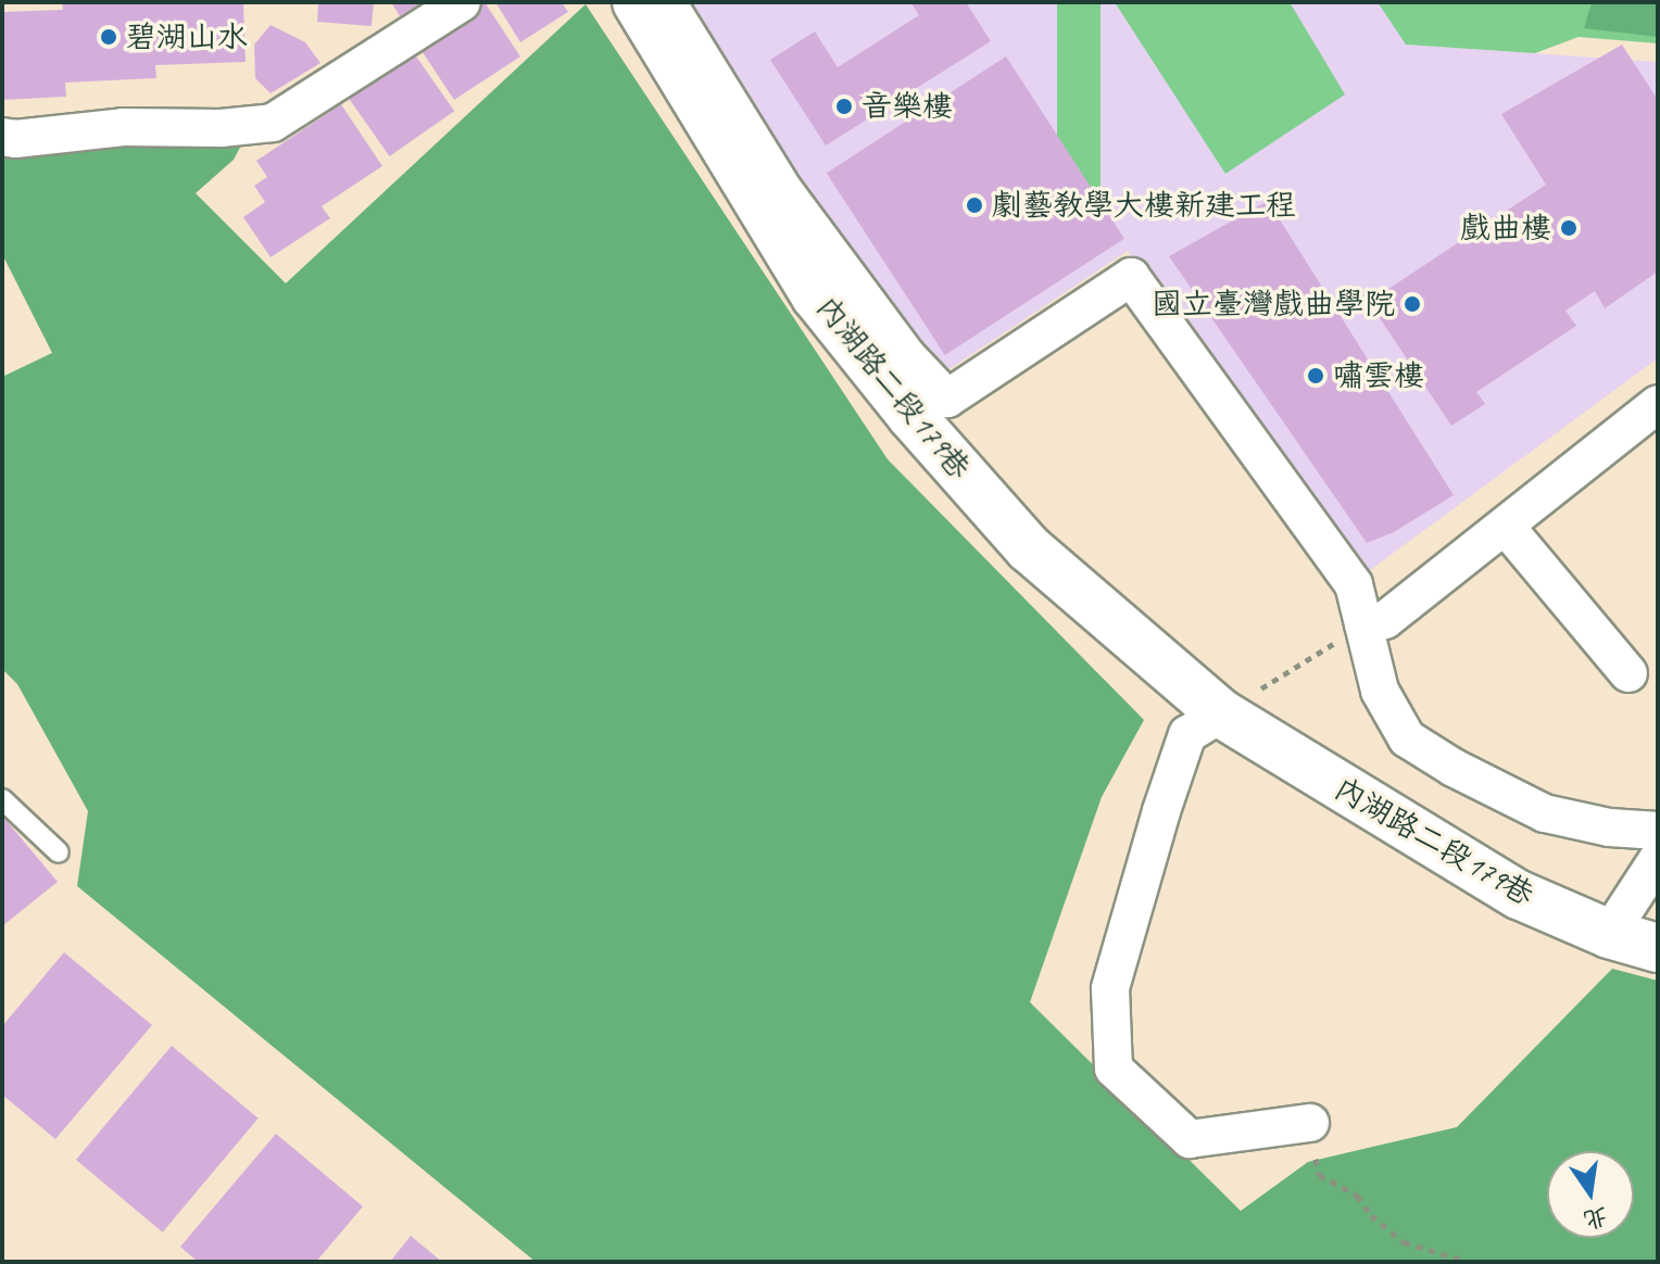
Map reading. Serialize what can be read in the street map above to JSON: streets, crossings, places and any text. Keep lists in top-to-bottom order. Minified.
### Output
{"streets":{"street":["內湖路二段179巷"]},"places":["碧湖山水","音樂樓","劇藝教學大樓新建工程","戲曲樓","國立臺灣戲曲學院","嘯雲樓"],"north":"bottom"}
